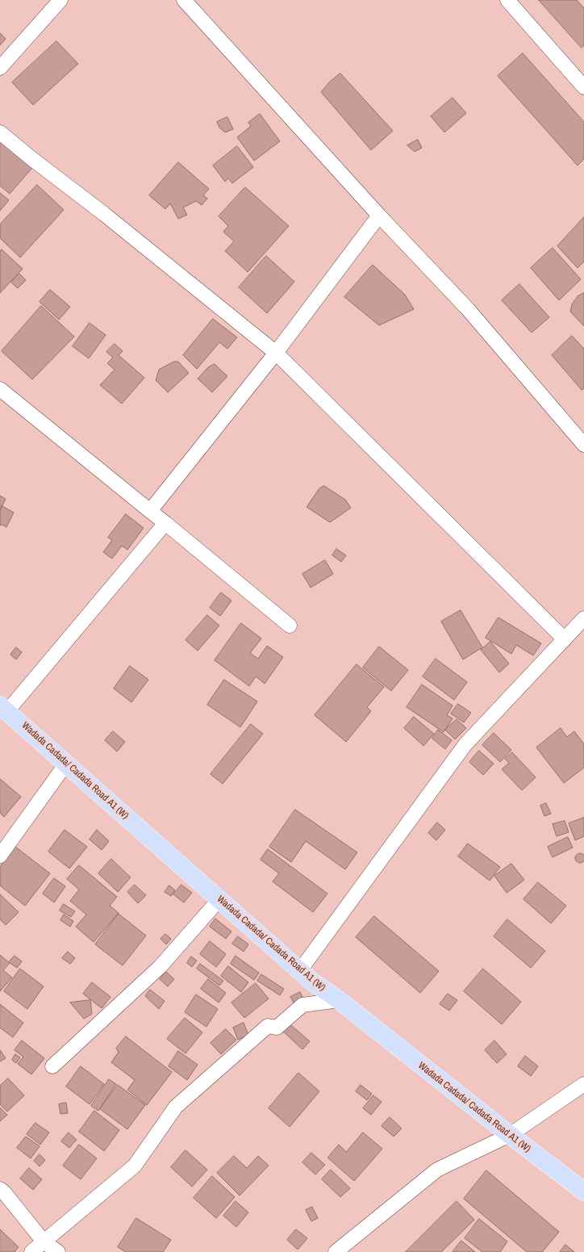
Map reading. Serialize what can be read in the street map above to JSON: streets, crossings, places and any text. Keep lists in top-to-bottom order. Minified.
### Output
{"streets":{"main road":["Wadada Cadada/ Cadada Road A1 (W)"]}}
